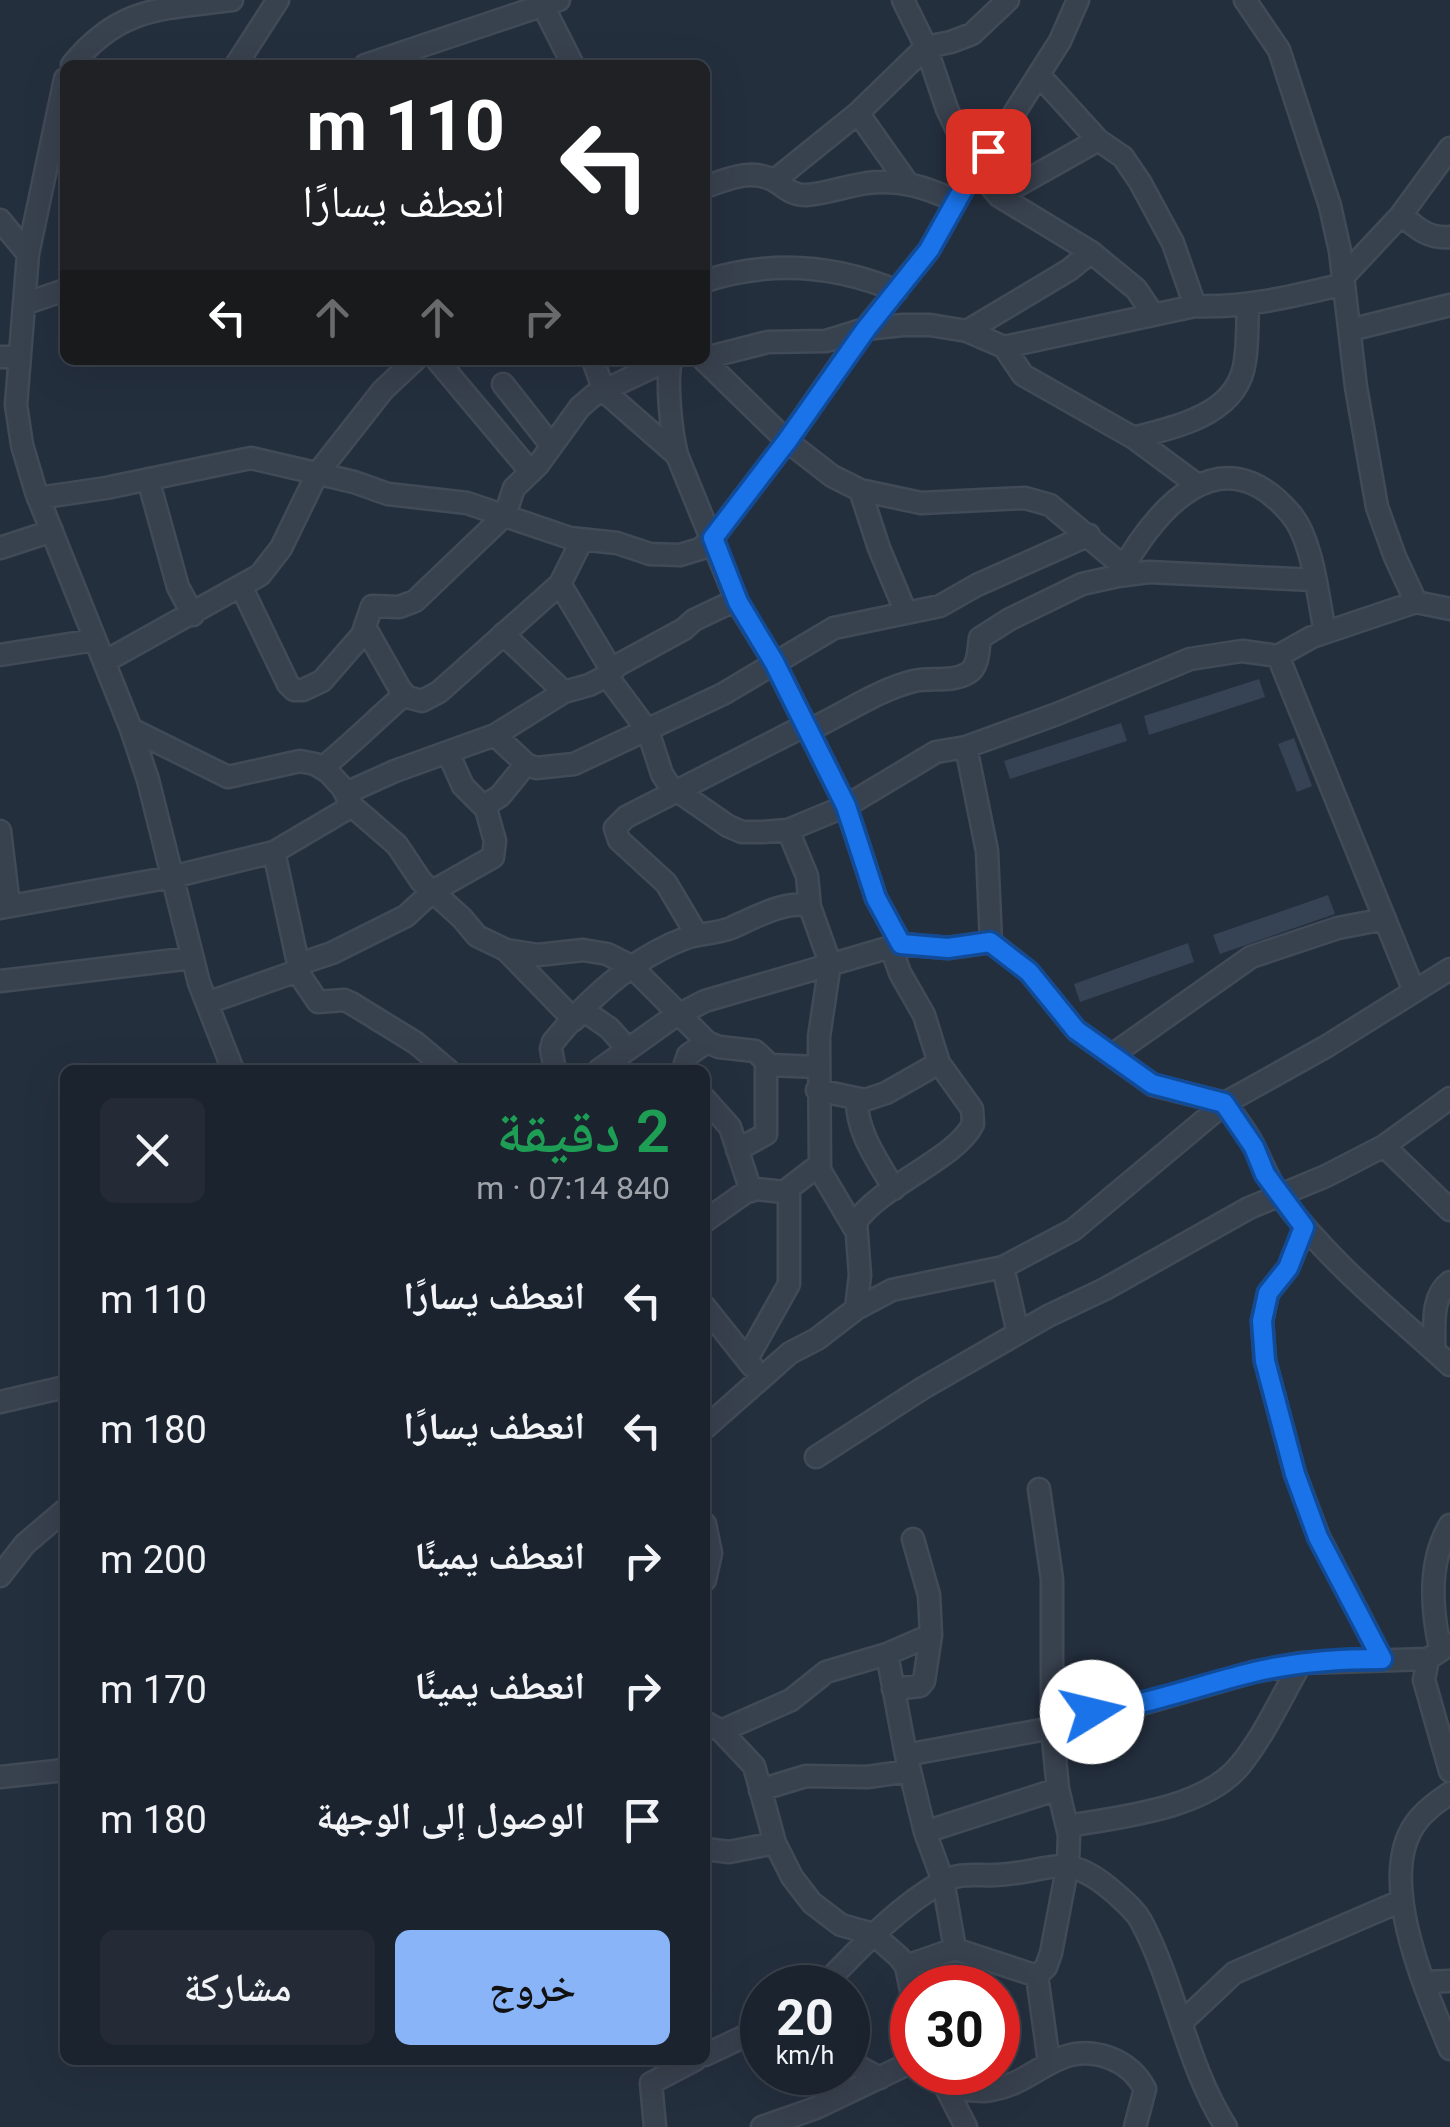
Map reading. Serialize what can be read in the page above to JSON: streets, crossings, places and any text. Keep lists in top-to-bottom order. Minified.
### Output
{"page":{"turn":["110 m","انعطف يسارًا"],"heading":["2 دقيقة","840 m · 07:14"],"list":[{"name":"انعطف يسارًا","value":"110 m"},{"name":"انعطف يسارًا","value":"180 m"},{"name":"انعطف يمينًا","value":"200 m"},{"name":"انعطف يمينًا","value":"170 m"},{"name":"الوصول إلى الوجهة","value":"180 m"}],"buttons":["خروج","مشاركة"],"speed":"20 km/h","limit":"30"}}
